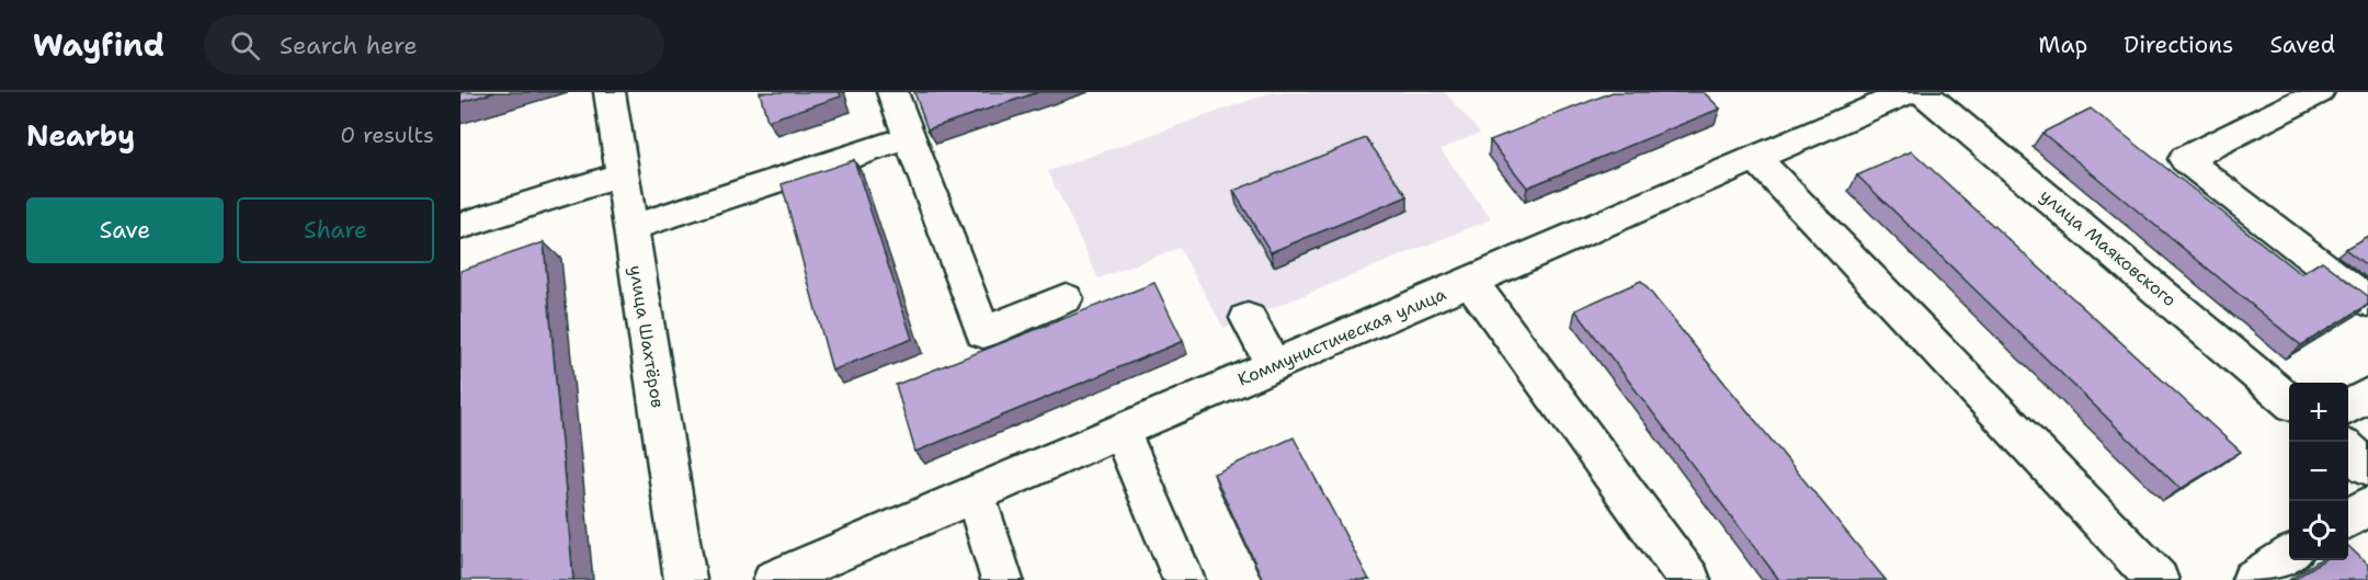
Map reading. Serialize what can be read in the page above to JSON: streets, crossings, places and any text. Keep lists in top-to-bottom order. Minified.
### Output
{"streets":{"street":["улица Маяковского","улица Шахтёров","Коммунистическая улица"]},"page":{"header":"Wayfind","search":"Search here","nav":["Map","Directions","Saved"],"heading":["Nearby","0 results"],"buttons":["Save","Share"],"map_buttons":["+","−"]}}
